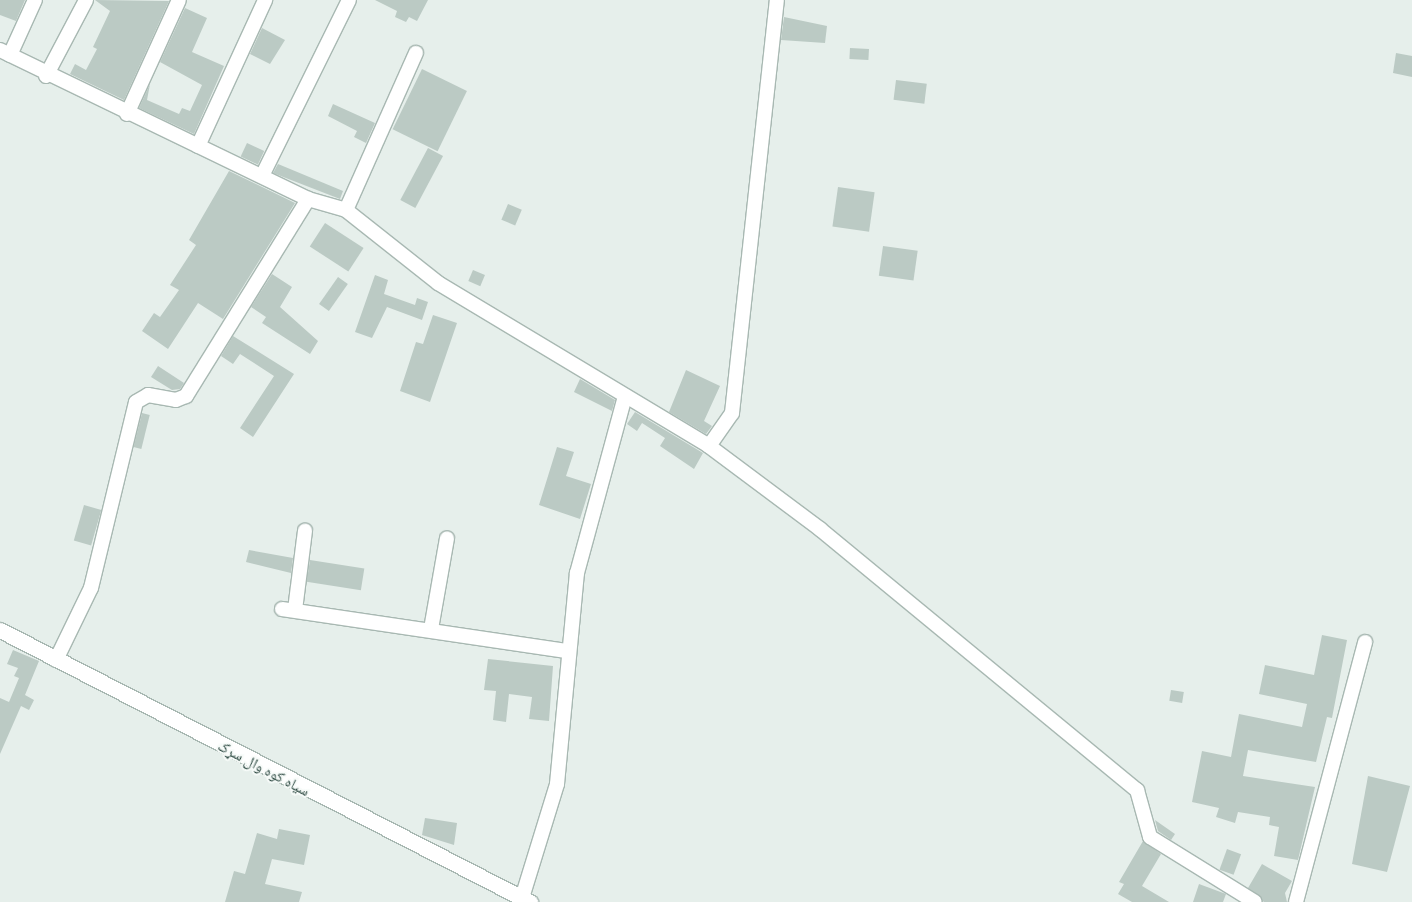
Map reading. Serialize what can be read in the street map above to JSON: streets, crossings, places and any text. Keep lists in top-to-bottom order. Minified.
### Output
{"streets":{"street":["سیاه کوه وال سړک"]}}
